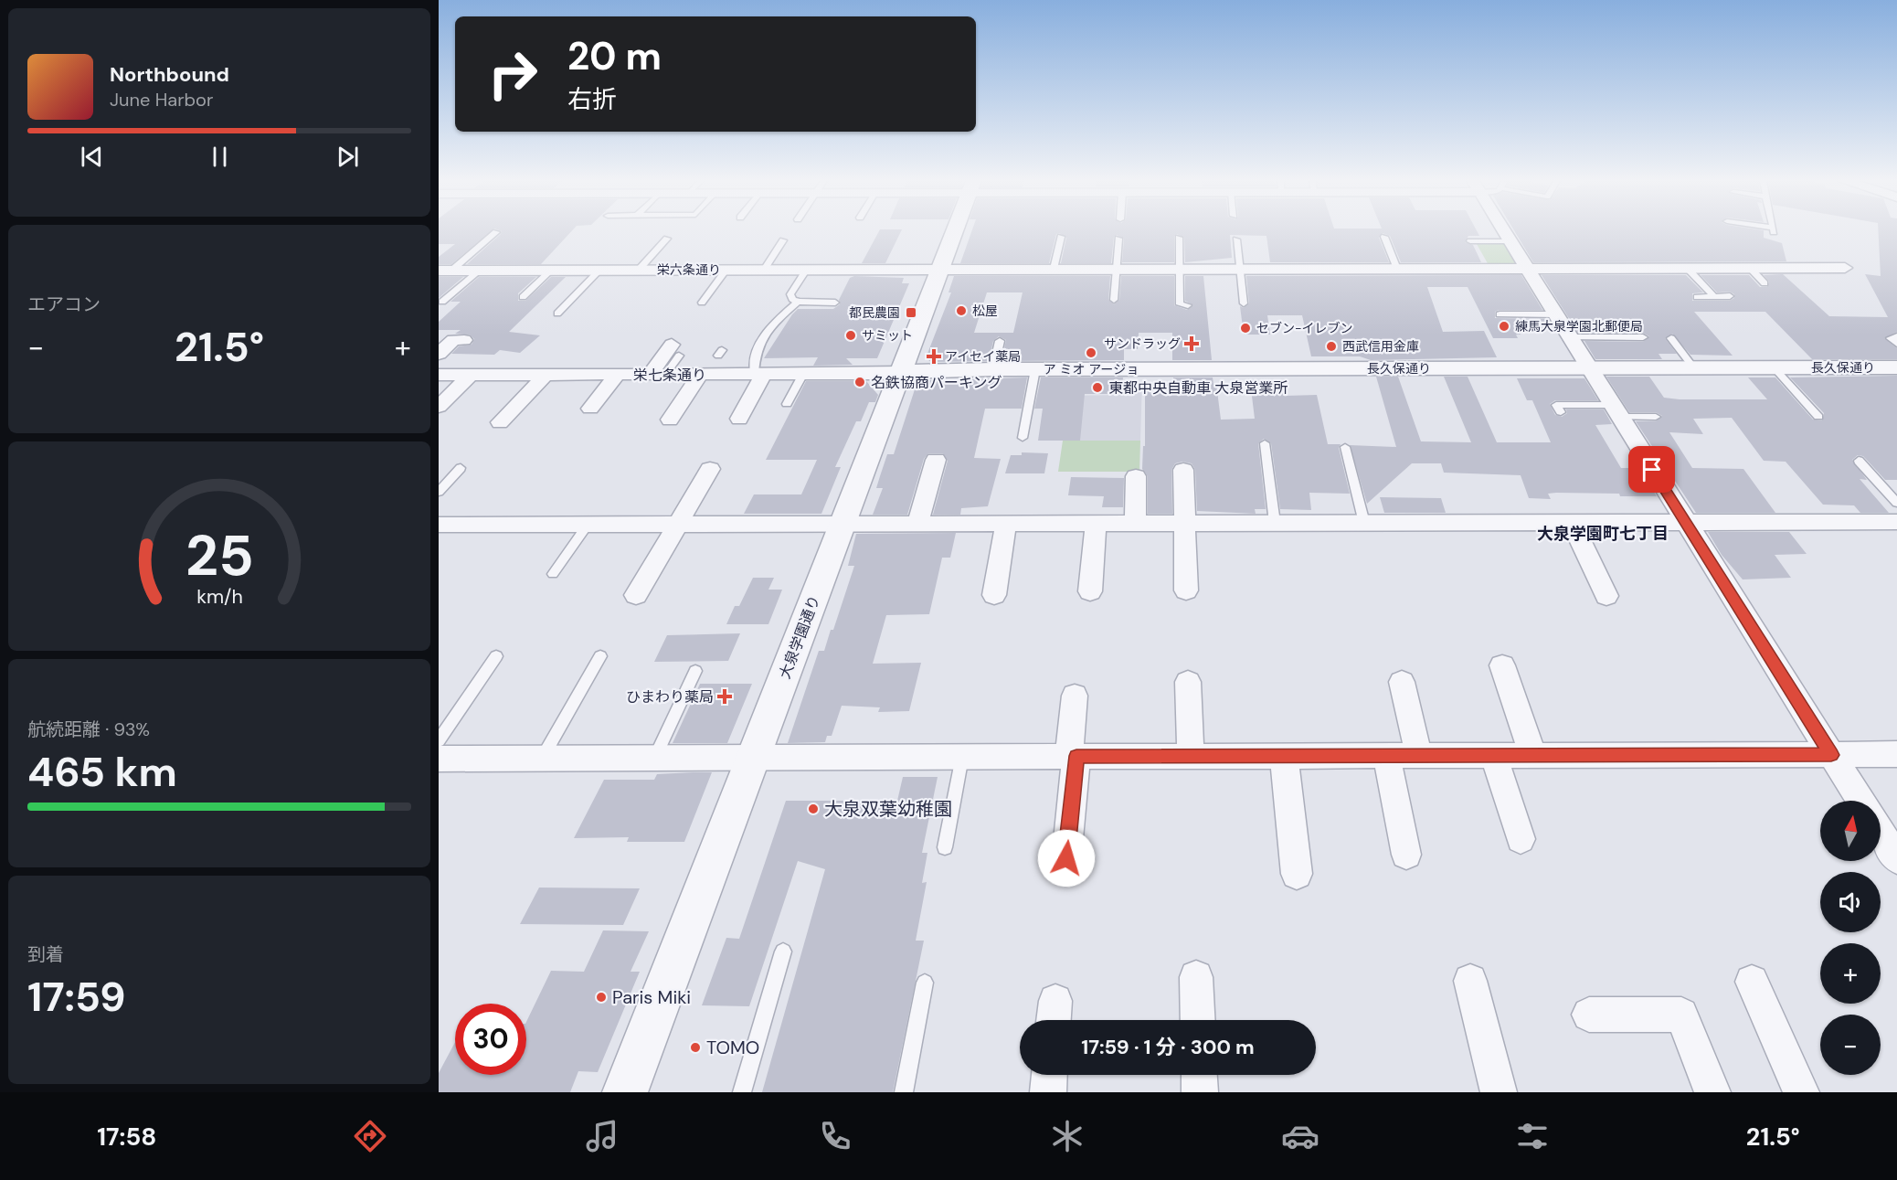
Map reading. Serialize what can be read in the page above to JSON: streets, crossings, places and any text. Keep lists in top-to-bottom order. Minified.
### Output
{"streets":{"street":["栄六条通り","長久保通り","栄七条通り","大泉学園通り"]},"crossings":[["栄六条通り","大泉学園通り"],["長久保通り","栄七条通り"],["長久保通り","大泉学園通り"],["栄七条通り","大泉学園通り"]],"districts":["大泉学園町七丁目"],"places":{"other":["松屋","練馬大泉学園北郵便局","セブン-イレブン","サミット","西武信用金庫","ア ミオ アージョ","名鉄協商パーキング","東都中央自動車 大泉営業所","大泉双葉幼稚園","Paris Miki","TOMO"],"transit":["都民農園"],"health":["サンドラッグ","アイセイ薬局","ひまわり薬局"]},"north":"top","page":{"turn":["20 m","右折"],"song":["Northbound","June Harbor"],"tile":["エアコン",["航続距離 · 93%","465 km"],["到着","17:59"]],"heat":["−","21.5°","+"],"map_buttons":["+","−"],"limit":"30","trip":"17:59 · 1 分 · 300 m","tabs":["17:58","21.5°"],"gauge":["25","km/h"]}}
